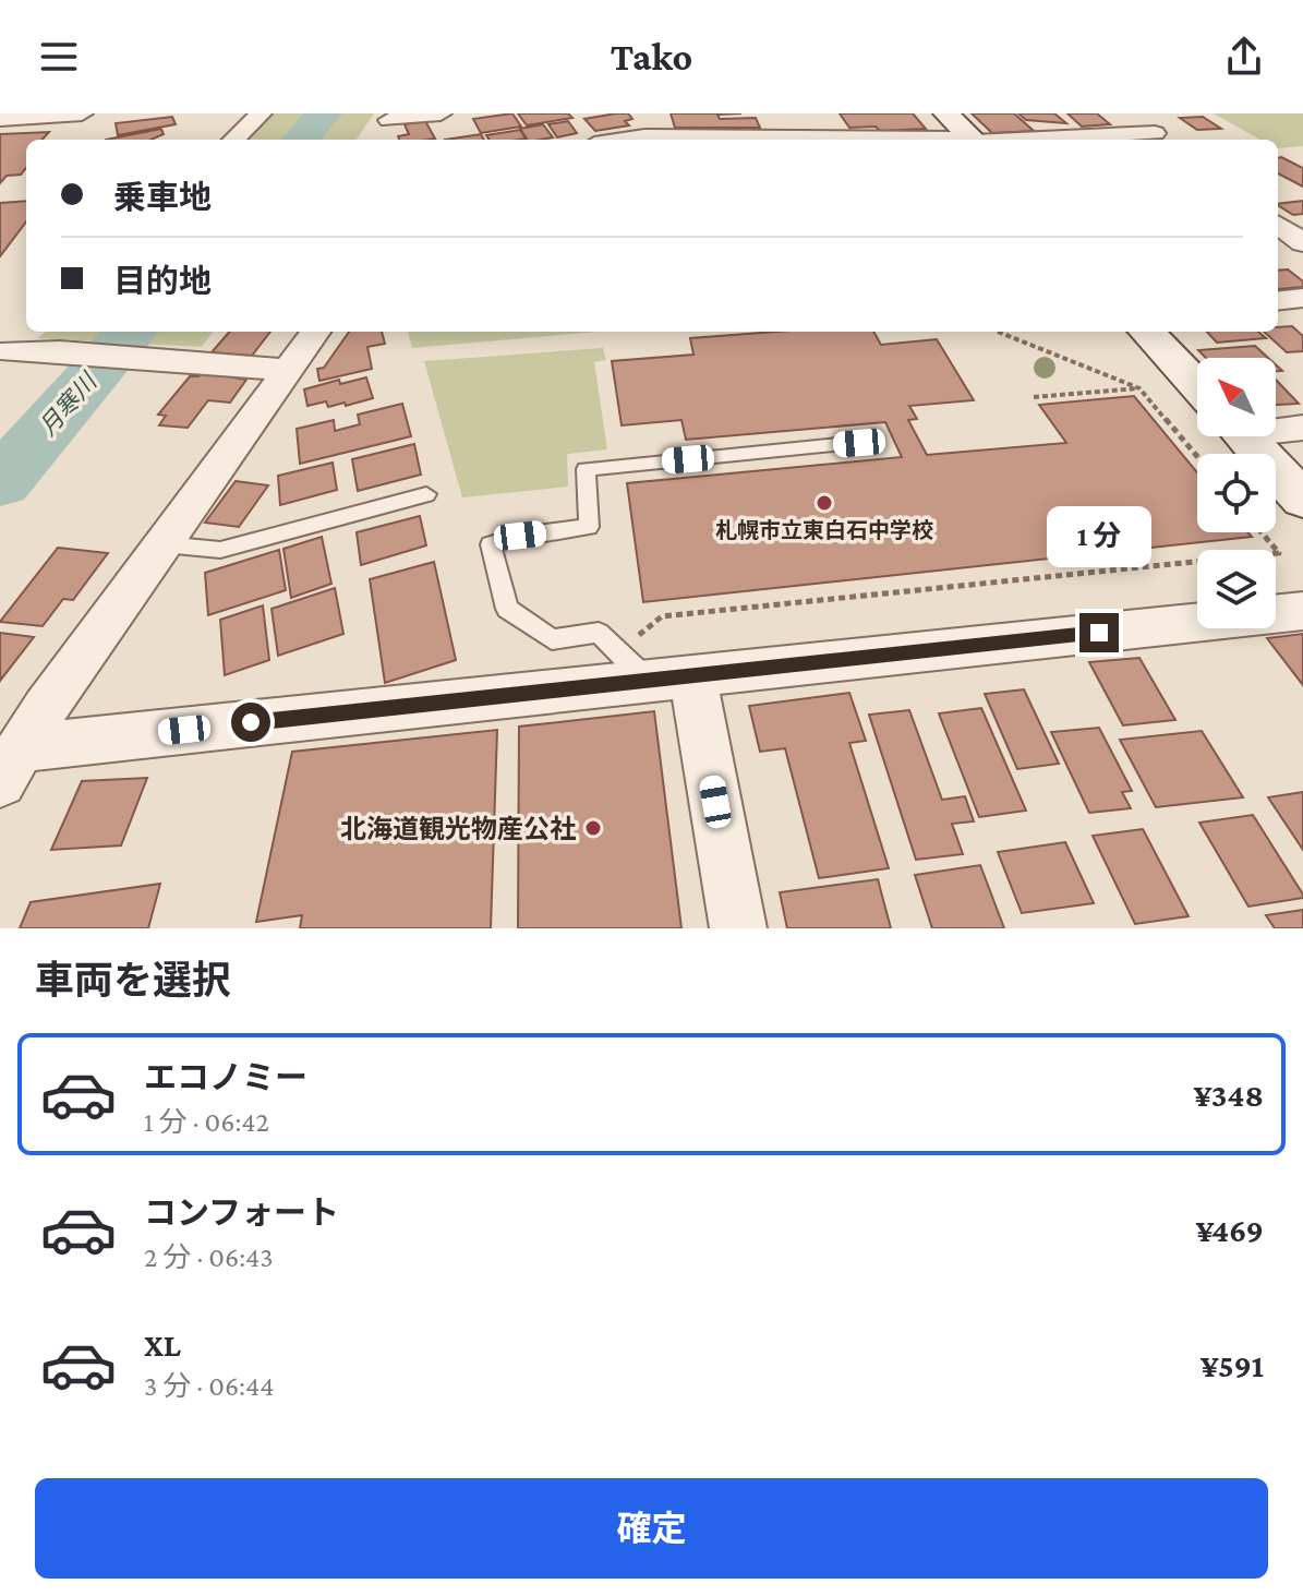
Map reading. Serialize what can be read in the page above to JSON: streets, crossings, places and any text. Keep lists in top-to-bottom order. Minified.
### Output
{"water":["月寒川"],"places":["札幌市立東白石中学校","北海道観光物産公社"],"north":"top left","page":{"header":"Tako","banner":["乗車地","目的地"],"bubble":"1 分","heading":"車両を選択","list":[{"name":"エコノミー","note":"1 分 · 06:42","value":"¥348"},{"name":"コンフォート","note":"2 分 · 06:43","value":"¥469"},{"name":"XL","note":"3 分 · 06:44","value":"¥591"}],"buttons":"確定"}}
